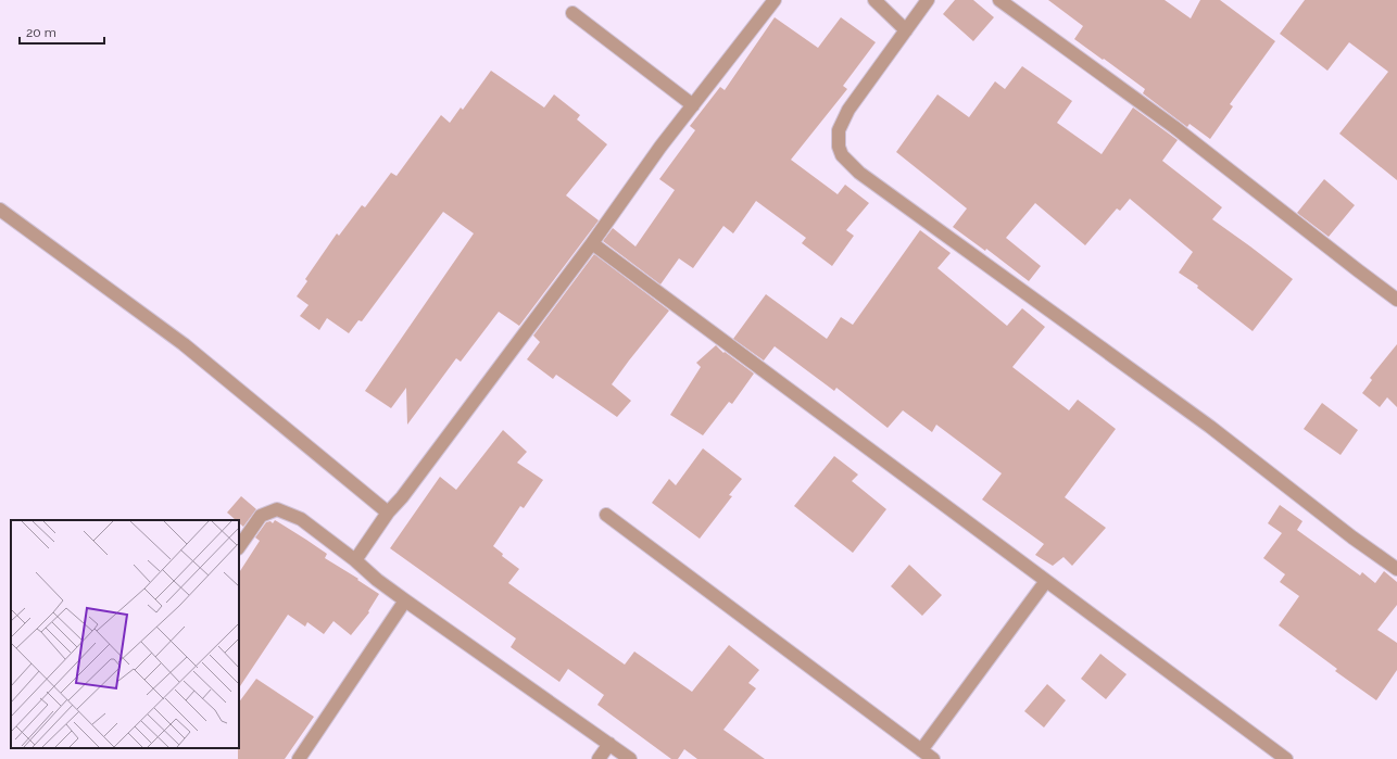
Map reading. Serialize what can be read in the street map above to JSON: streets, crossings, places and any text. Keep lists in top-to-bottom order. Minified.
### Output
{"scale_bar":"20 m"}
